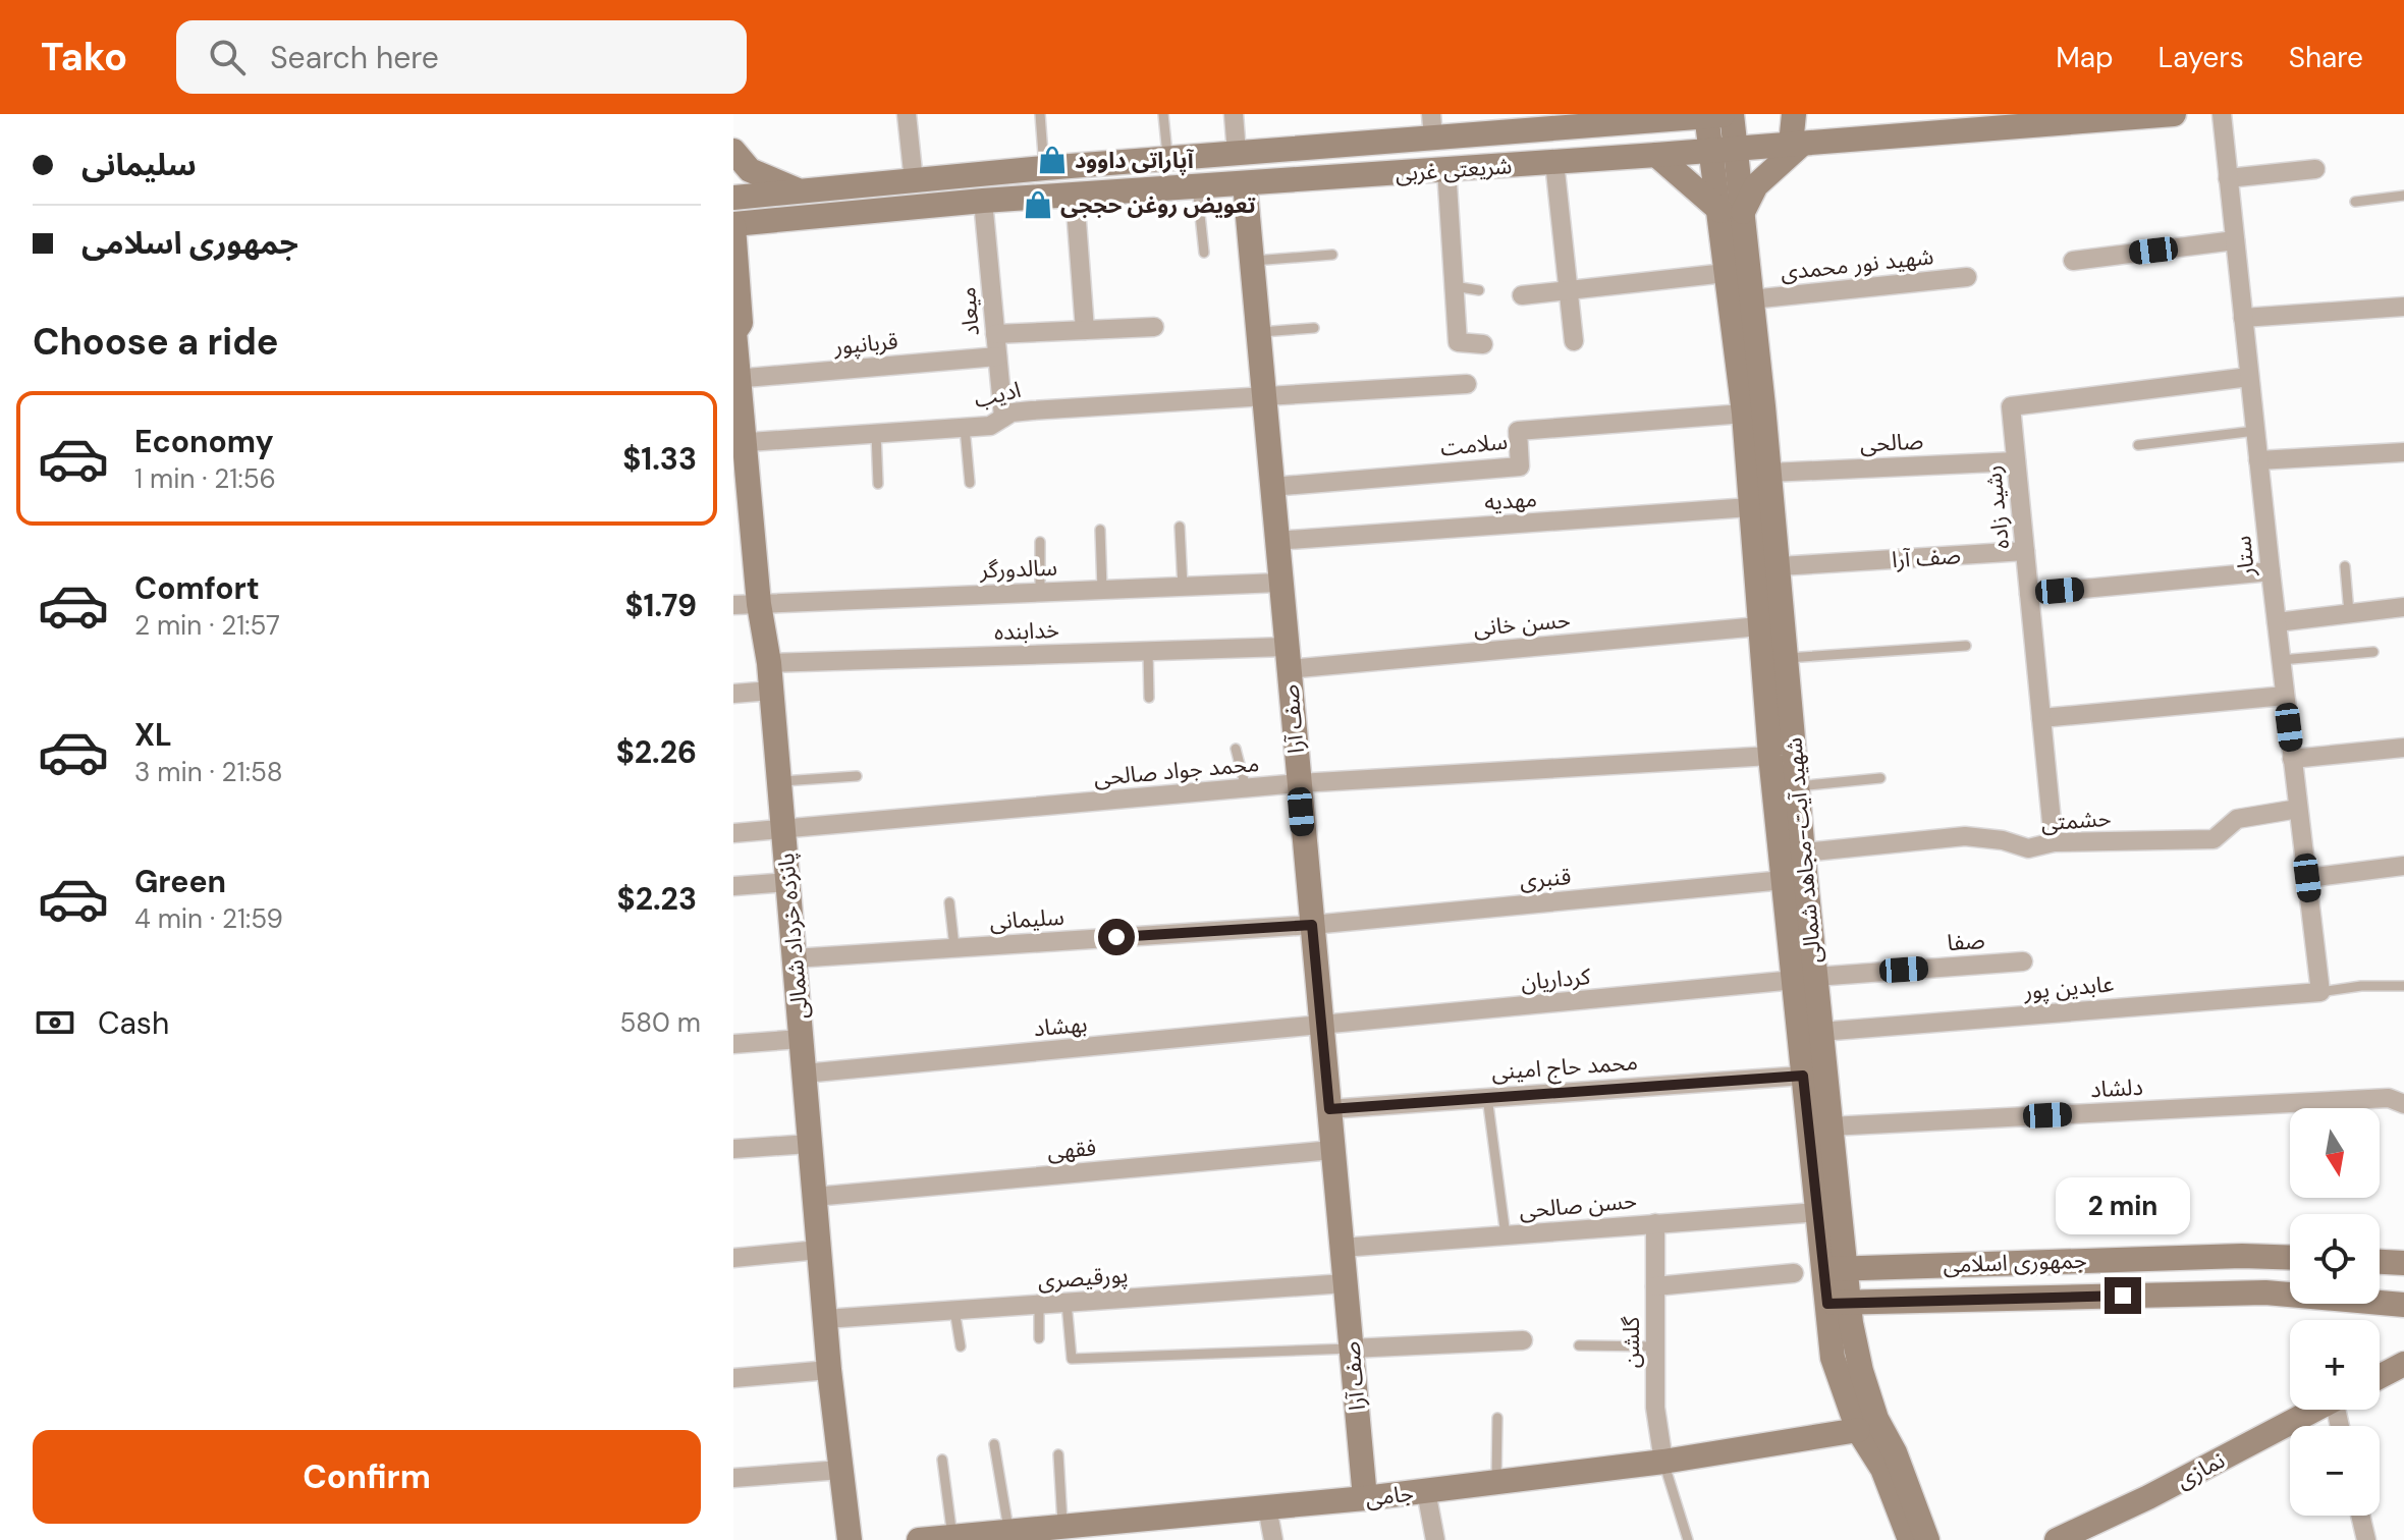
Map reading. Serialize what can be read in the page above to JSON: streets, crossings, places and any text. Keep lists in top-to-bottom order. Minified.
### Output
{"streets":{"main road":["شریعتی غربی","صف آرا","شهید آیت-مجاهد شمالی","پانزده خرداد شمالی","جمهوری اسلامی","نمازی","جامی"],"street":["شهید نور محمدی","میعاد","قربانپور","ادیب","صالحی","سلامت","مهدیه","رشید زاده","ستار","سالدورگر","حسن خانی","خدابنده","محمد جواد صالحی","حشمتی","قنبری","سلیمانی","صفا","کرداریان","عابدین پور","بهشاد","محمد حاج امینی","دلشاد","فقهی","حسن صالحی","پورقیصری","گلشن"]},"crossings":[["شریعتی غربی","میعاد"],["شریعتی غربی","صف آرا"],["شریعتی غربی","شهید آیت-مجاهد شمالی"],["شریعتی غربی","پانزده خرداد شمالی"],["شهید نور محمدی","شهید آیت-مجاهد شمالی"],["میعاد","قربانپور"],["میعاد","ادیب"],["قربانپور","پانزده خرداد شمالی"],["ادیب","صف آرا"],["ادیب","پانزده خرداد شمالی"],["صالحی","رشید زاده"],["صالحی","شهید آیت-مجاهد شمالی"],["سلامت","صف آرا"],["سلامت","شهید آیت-مجاهد شمالی"],["مهدیه","صف آرا"],["مهدیه","شهید آیت-مجاهد شمالی"],["رشید زاده","ستار"],["رشید زاده","صف آرا"],["رشید زاده","حشمتی"],["ستار","حشمتی"],["ستار","عابدین پور"],["صف آرا","سالدورگر"],["صف آرا","حسن خانی"],["صف آرا","خدابنده"],["صف آرا","محمد جواد صالحی"],["صف آرا","شهید آیت-مجاهد شمالی"],["صف آرا","قنبری"],["صف آرا","سلیمانی"],["صف آرا","کرداریان"],["صف آرا","بهشاد"],["صف آرا","محمد حاج امینی"],["صف آرا","فقهی"],["صف آرا","حسن صالحی"],["صف آرا","پورقیصری"],["صف آرا","جامی"],["سالدورگر","پانزده خرداد شمالی"],["حسن خانی","خدابنده"],["حسن خانی","شهید آیت-مجاهد شمالی"],["خدابنده","پانزده خرداد شمالی"],["محمد جواد صالحی","شهید آیت-مجاهد شمالی"],["محمد جواد صالحی","پانزده خرداد شمالی"],["حشمتی","شهید آیت-مجاهد شمالی"],["شهید آیت-مجاهد شمالی","قنبری"],["شهید آیت-مجاهد شمالی","صفا"],["شهید آیت-مجاهد شمالی","کرداریان"],["شهید آیت-مجاهد شمالی","عابدین پور"],["شهید آیت-مجاهد شمالی","محمد حاج امینی"],["شهید آیت-مجاهد شمالی","دلشاد"],["شهید آیت-مجاهد شمالی","حسن صالحی"],["شهید آیت-مجاهد شمالی","جمهوری اسلامی"],["شهید آیت-مجاهد شمالی","جامی"],["قنبری","سلیمانی"],["سلیمانی","پانزده خرداد شمالی"],["پانزده خرداد شمالی","بهشاد"],["پانزده خرداد شمالی","فقهی"],["پانزده خرداد شمالی","پورقیصری"],["صفا","کرداریان"],["کرداریان","بهشاد"],["حسن صالحی","گلشن"],["گلشن","جامی"]],"places":{"shop":["آپاراتی داوود","تعویض روغن حججی"]},"north":"bottom","page":{"header":"Tako","search":"Search here","nav":["Map","Layers","Share"],"banner":["سلیمانی","جمهوری اسلامی"],"heading":"Choose a ride","list":[{"name":"Economy","note":"1 min · 21:56","value":"$1.33"},{"name":"Comfort","note":"2 min · 21:57","value":"$1.79"},{"name":"XL","note":"3 min · 21:58","value":"$2.26"},{"name":"Green","note":"4 min · 21:59","value":"$2.23"}],"pay":["Cash","580 m"],"map_buttons":["+","−"],"bubble":"2 min","buttons":"Confirm"}}
